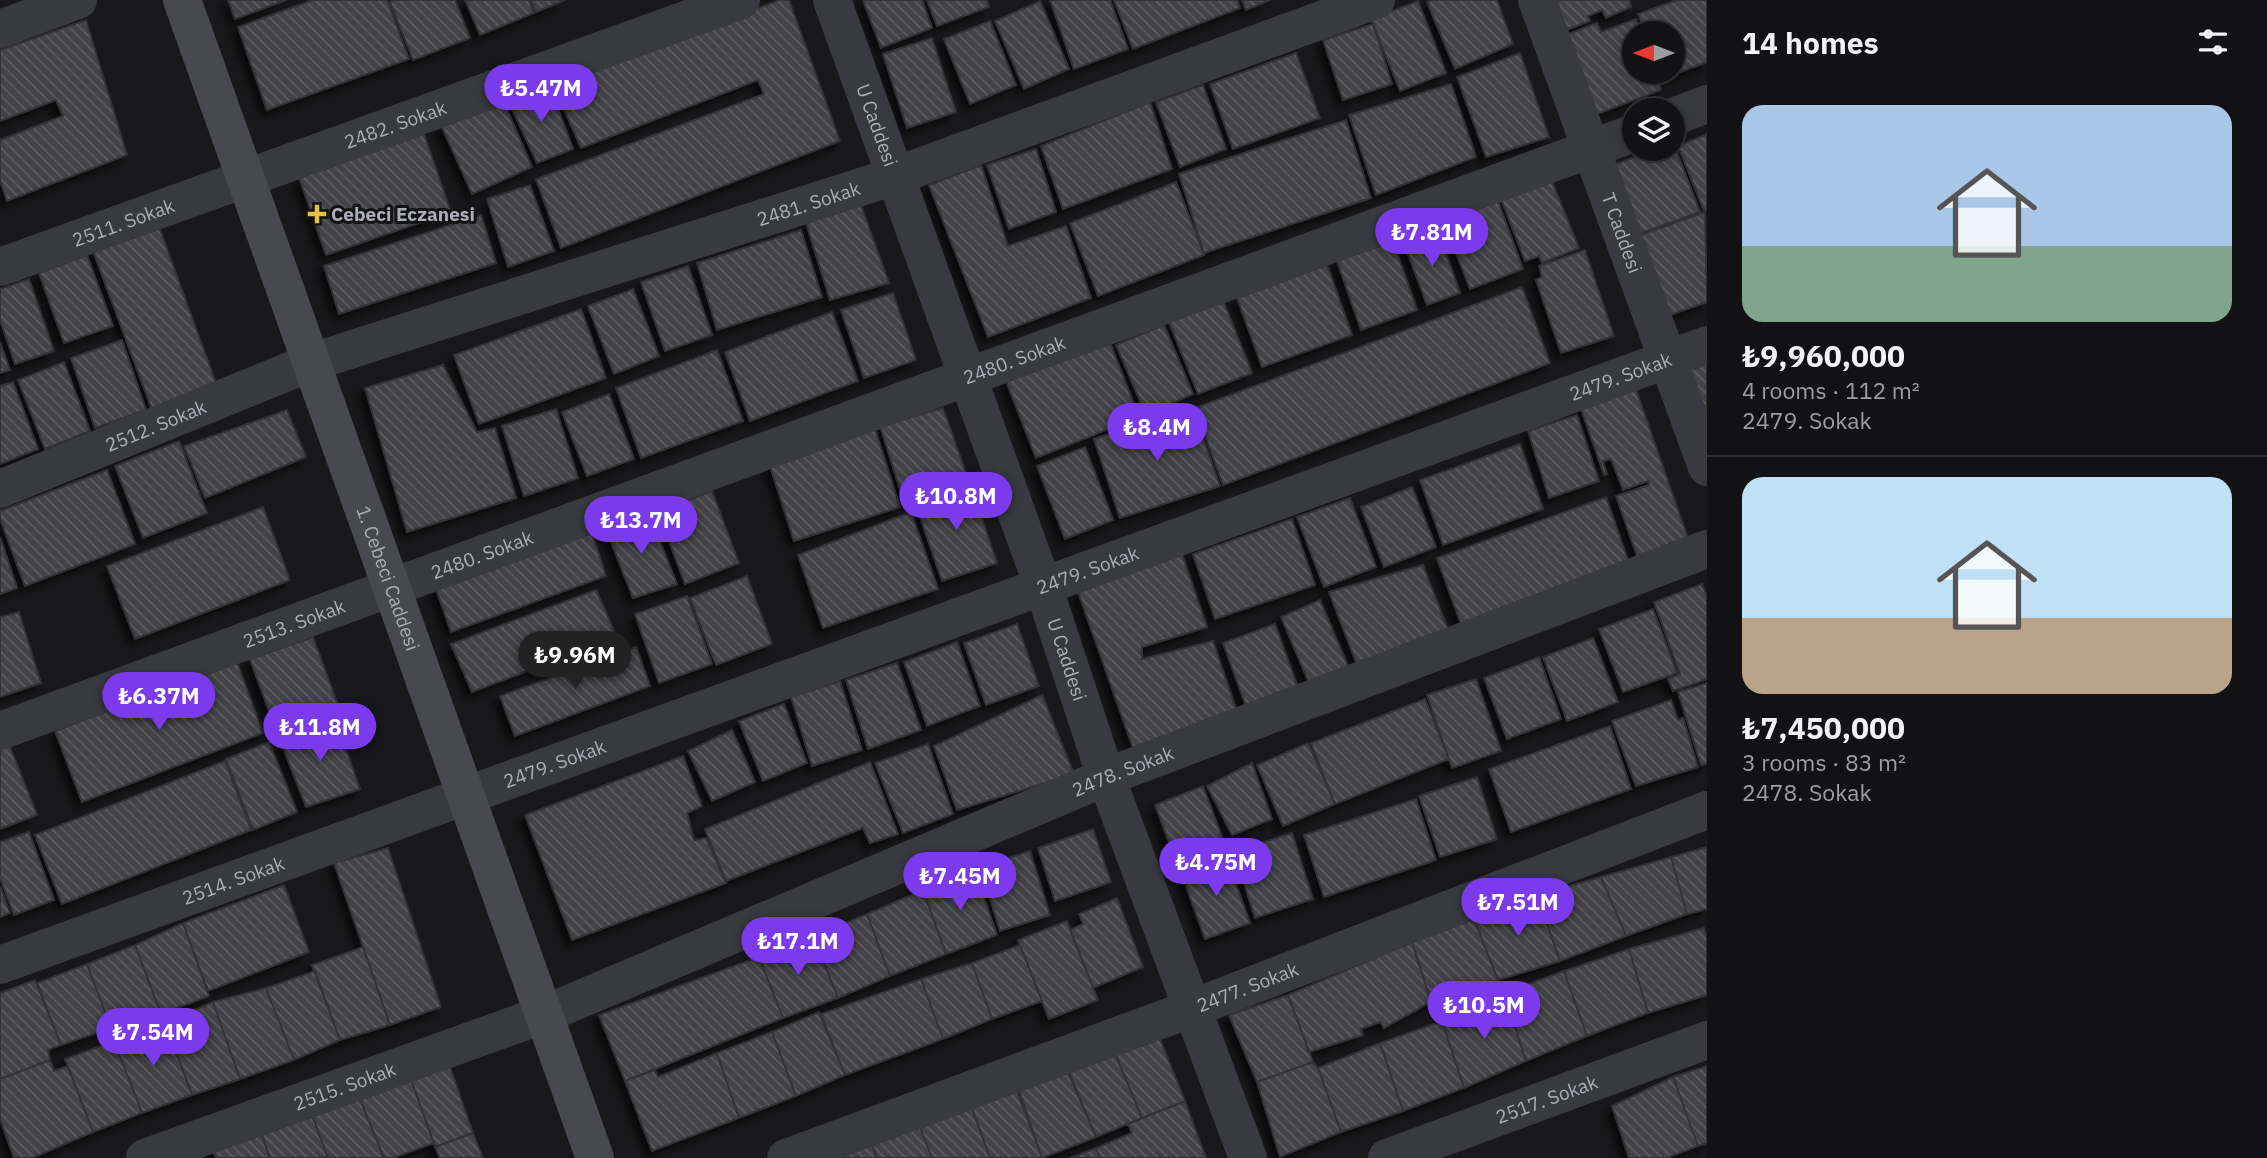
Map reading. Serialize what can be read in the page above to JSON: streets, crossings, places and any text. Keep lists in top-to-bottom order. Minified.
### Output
{"streets":{"main road":["1. Cebeci Caddesi"],"street":["U Caddesi","2482. Sokak","2481. Sokak","2511. Sokak","T Caddesi","2480. Sokak","2479. Sokak","2512. Sokak","2513. Sokak","2478. Sokak","2514. Sokak","2477. Sokak","2515. Sokak","2517. Sokak"]},"crossings":[["U Caddesi","2481. Sokak"],["U Caddesi","2480. Sokak"],["U Caddesi","2479. Sokak"],["U Caddesi","2478. Sokak"],["U Caddesi","2477. Sokak"],["2482. Sokak","2511. Sokak"],["2482. Sokak","1. Cebeci Caddesi"],["2481. Sokak","2512. Sokak"],["2481. Sokak","1. Cebeci Caddesi"],["2511. Sokak","1. Cebeci Caddesi"],["T Caddesi","2480. Sokak"],["T Caddesi","2479. Sokak"],["2480. Sokak","1. Cebeci Caddesi"],["2480. Sokak","2513. Sokak"],["2479. Sokak","1. Cebeci Caddesi"],["2479. Sokak","2514. Sokak"],["2512. Sokak","1. Cebeci Caddesi"],["1. Cebeci Caddesi","2513. Sokak"],["1. Cebeci Caddesi","2478. Sokak"],["1. Cebeci Caddesi","2514. Sokak"],["1. Cebeci Caddesi","2515. Sokak"],["2478. Sokak","2515. Sokak"]],"places":{"health":["Cebeci Eczanesi"]},"north":"left","page":{"heading":"14 homes","price":["₺5.47M","₺7.81M","₺8.4M","₺10.8M","₺13.7M","₺9.96M","₺6.37M","₺11.8M","₺4.75M","₺7.45M","₺7.51M","₺17.1M","₺10.5M","₺7.54M"],"list":[{"name":"₺9,960,000","note":"4 rooms · 112 m² · 2479. Sokak"},{"name":"₺7,450,000","note":"3 rooms · 83 m² · 2478. Sokak"}]}}
